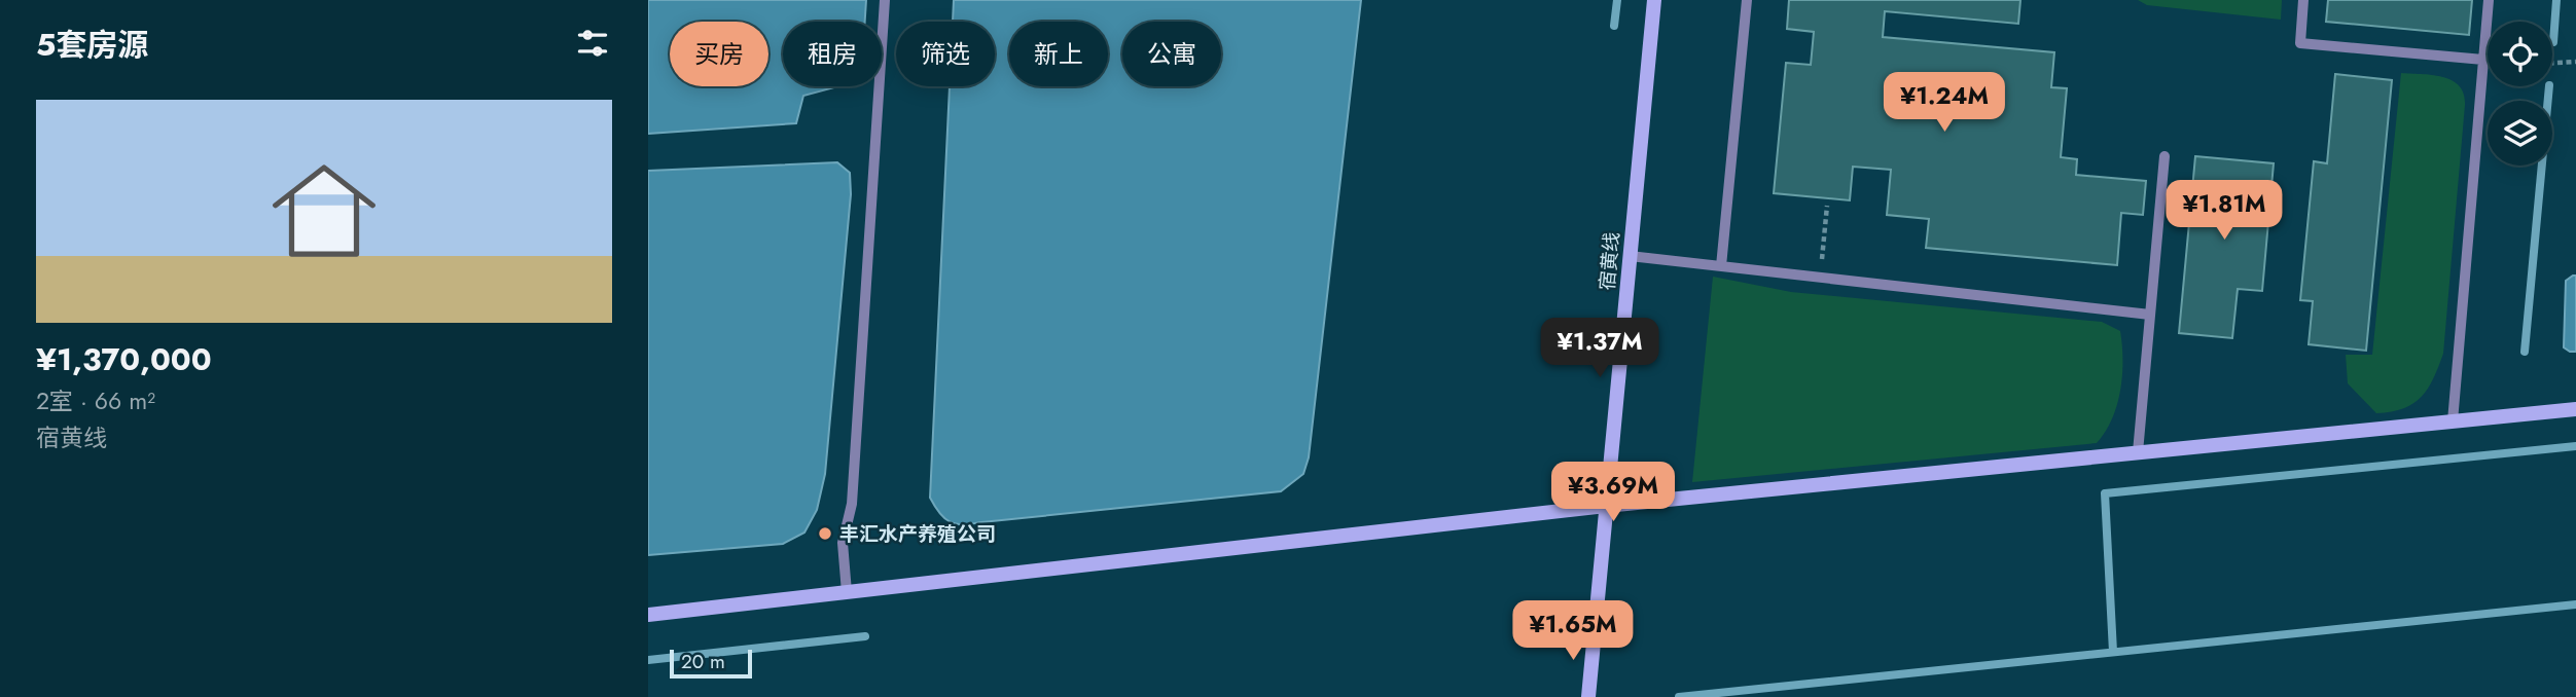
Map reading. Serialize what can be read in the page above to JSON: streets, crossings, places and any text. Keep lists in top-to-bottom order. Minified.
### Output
{"streets":{"street":["宿黄线"]},"places":["丰汇水产养殖公司"],"scale_bar":"20 m","page":{"heading":"5套房源","chip":["买房","租房","筛选","新上","公寓"],"price":["¥1.24M","¥1.81M","¥1.37M","¥3.69M","¥1.65M"],"list":[{"name":"¥1,370,000","note":"2室 · 66 m² · 宿黄线"}],"scale":"20 m"}}
